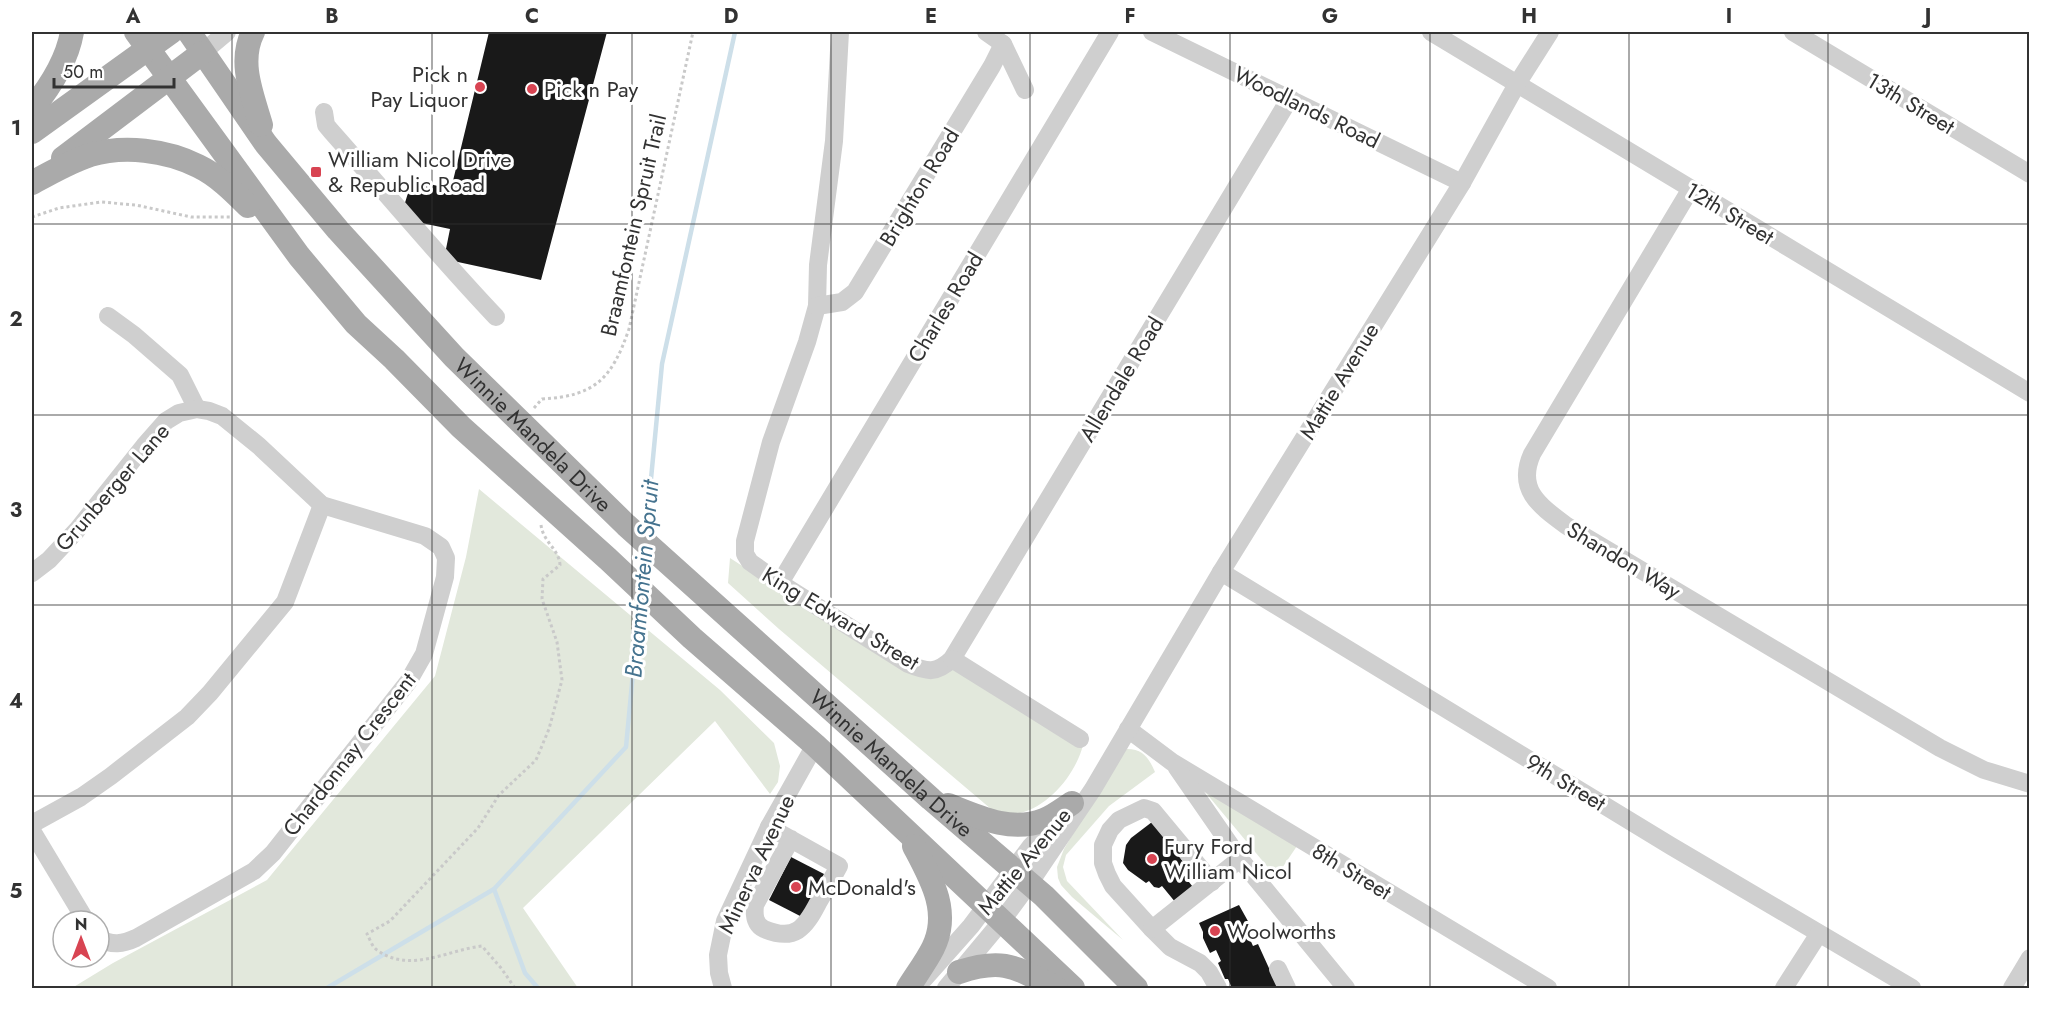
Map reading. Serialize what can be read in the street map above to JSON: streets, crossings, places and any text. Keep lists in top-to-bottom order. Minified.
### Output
{"streets":{"main road":["Winnie Mandela Drive"],"street":["13th Street","Woodlands Road","Brighton Road","12th Street","Charles Road","Allendale Road","Mattie Avenue","Grunberger Lane","Shandon Way","King Edward Street","Chardonnay Crescent","9th Street","Minerva Avenue","8th Street"],"path":["Braamfontein Spruit Trail"]},"crossings":[["Woodlands Road","Allendale Road"],["Woodlands Road","Mattie Avenue"],["Brighton Road","King Edward Street"],["12th Street","Mattie Avenue"],["12th Street","Shandon Way"],["Charles Road","King Edward Street"],["Allendale Road","King Edward Street"],["Mattie Avenue","Winnie Mandela Drive"],["Mattie Avenue","9th Street"],["Mattie Avenue","8th Street"],["Winnie Mandela Drive","Minerva Avenue"]],"water":["Braamfontein Spruit"],"places":{"other":["Pick n Pay Liquor","Pick n Pay","Fury Ford William Nicol","McDonald's","Woolworths"],"transit":["William Nicol Drive & Republic Road"]},"scale_bar":"50 m","north":"top","grid":{"columns":["A","B","C","D","E","F","G","H","I","J"],"rows":["1","2","3","4","5"]}}
